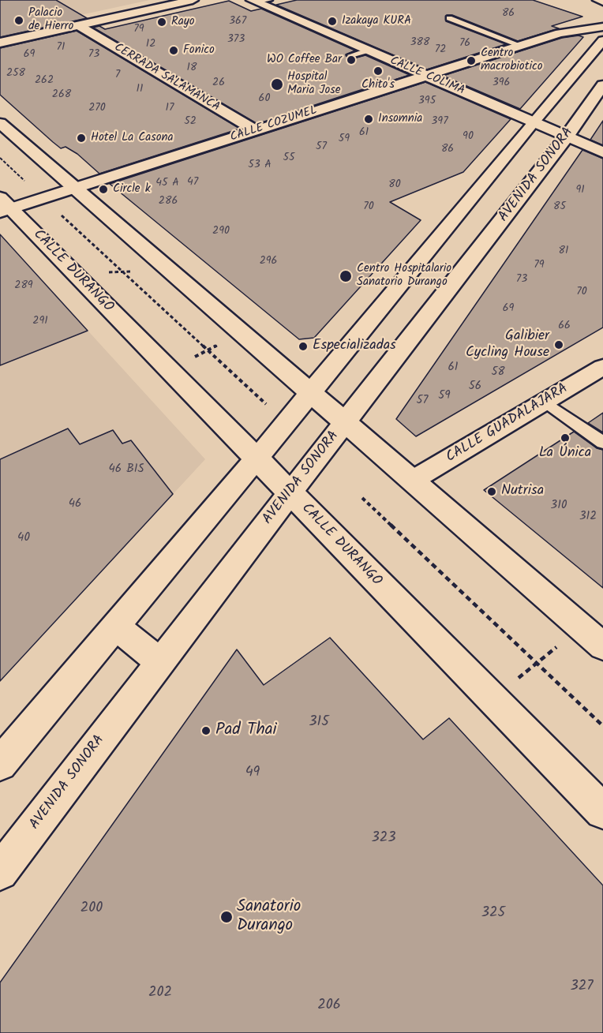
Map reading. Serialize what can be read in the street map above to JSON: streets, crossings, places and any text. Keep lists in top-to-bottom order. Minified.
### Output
{"streets":{"main road":["CALLE COLIMA","CERRADA SALAMANCA","CALLE COZUMEL","AVENIDA SONORA","CALLE DURANGO","CALLE GUADALAJARA"]},"crossings":[["CALLE COLIMA","CALLE COZUMEL"],["CALLE COLIMA","AVENIDA SONORA"],["CERRADA SALAMANCA","CALLE COZUMEL"],["CALLE COZUMEL","CALLE DURANGO"],["AVENIDA SONORA","CALLE DURANGO"]],"places":["Palacio de Hierro","Izakaya KURA","Rayo","Fonico","WO Coffee Bar","Centro macrobiotico","Chito's","Hospital Maria Jose","Insomnia","Hotel La Casona","Circle k","Centro Hospitalario Sanatorio Durango","Galibier Cycling House","Especializadas","La Única","Nutrisa","Pad Thai","Sanatorio Durango"],"house_numbers":["86","367","79","373","388","76","12","71","72","69","73","18","258","7","262","26","396","11","268","60","395","270","17","52","397","61","90","59","57","86","55","53 A","47","45 A","80","91","286","70","85","290","81","296","79","73","289","70","69","291","66","61","58","56","59","57","46 BIS","46","310","312","40","315","49","323","200","325","327","202","206"]}
